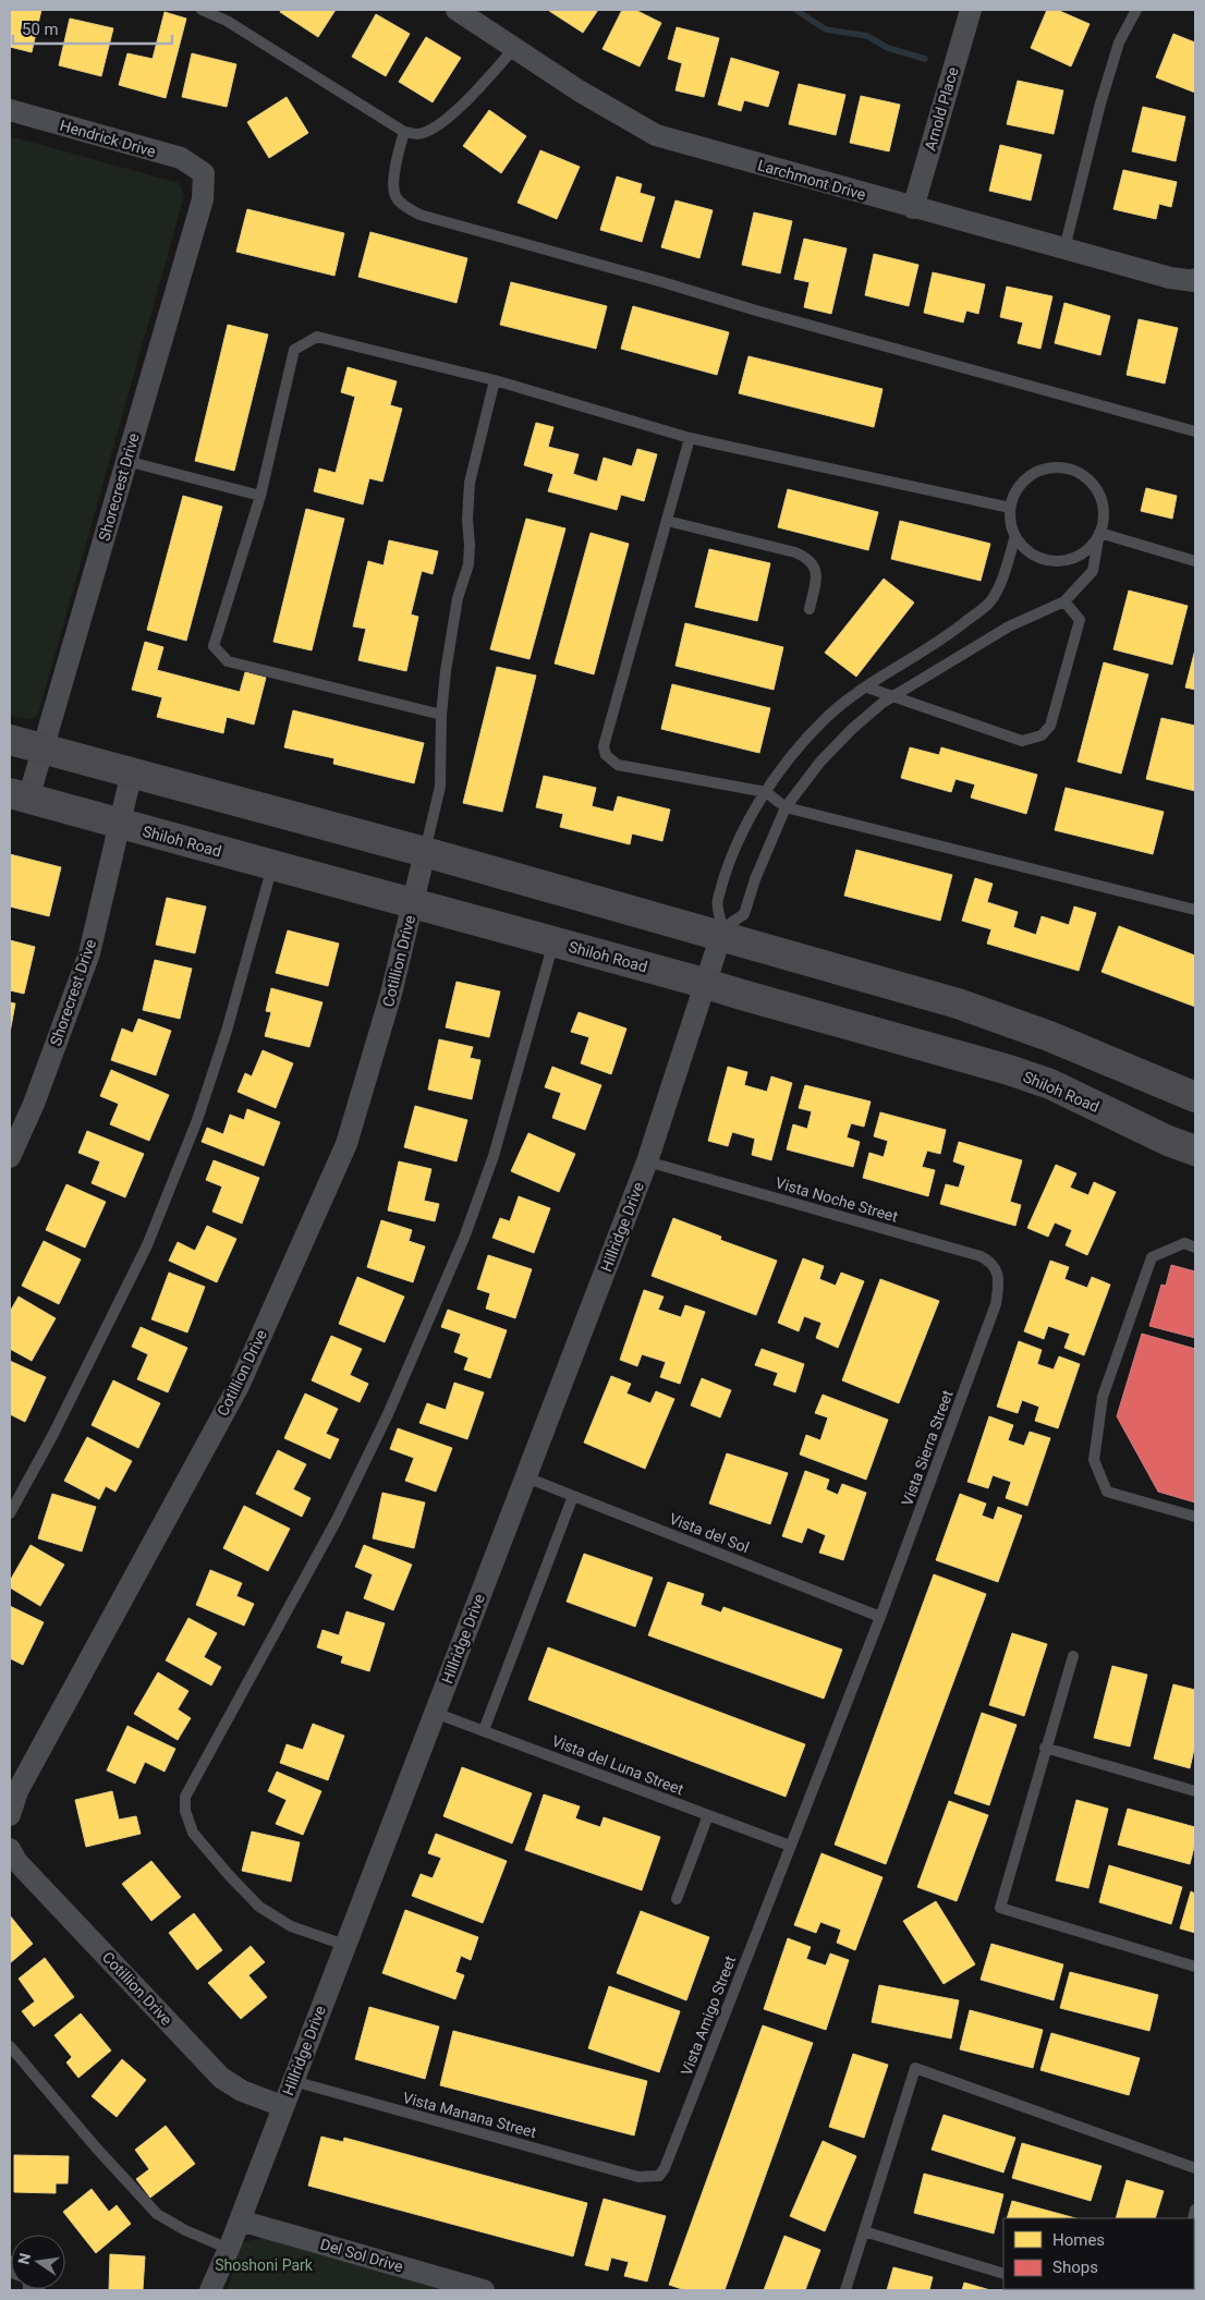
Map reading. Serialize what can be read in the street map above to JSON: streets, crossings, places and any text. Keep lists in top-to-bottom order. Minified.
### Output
{"streets":{"main road":["Shiloh Road"],"street":["Arnold Place","Hendrick Drive","Larchmont Drive","Shorecrest Drive","Cotillion Drive","Hillridge Drive","Del Sol Drive"],"lane":["Vista Noche Street","Vista Sierra Street","Vista del Sol","Vista del Luna Street","Vista Amigo Street","Vista Manana Street"]},"crossings":[["Arnold Place","Larchmont Drive"],["Hendrick Drive","Shorecrest Drive"],["Shorecrest Drive","Shiloh Road"],["Shiloh Road","Cotillion Drive"],["Shiloh Road","Hillridge Drive"],["Cotillion Drive","Hillridge Drive"],["Vista Noche Street","Hillridge Drive"],["Vista Noche Street","Vista Sierra Street"],["Hillridge Drive","Vista del Sol"],["Hillridge Drive","Vista del Luna Street"],["Hillridge Drive","Vista Manana Street"],["Hillridge Drive","Del Sol Drive"],["Vista Sierra Street","Vista del Sol"],["Vista Sierra Street","Vista del Luna Street"],["Vista Sierra Street","Vista Amigo Street"],["Vista del Luna Street","Vista Amigo Street"],["Vista Amigo Street","Vista Manana Street"]],"parks":["Shoshoni Park"],"legend":["Homes","Shops"],"scale_bar":"50 m","north":"left"}
